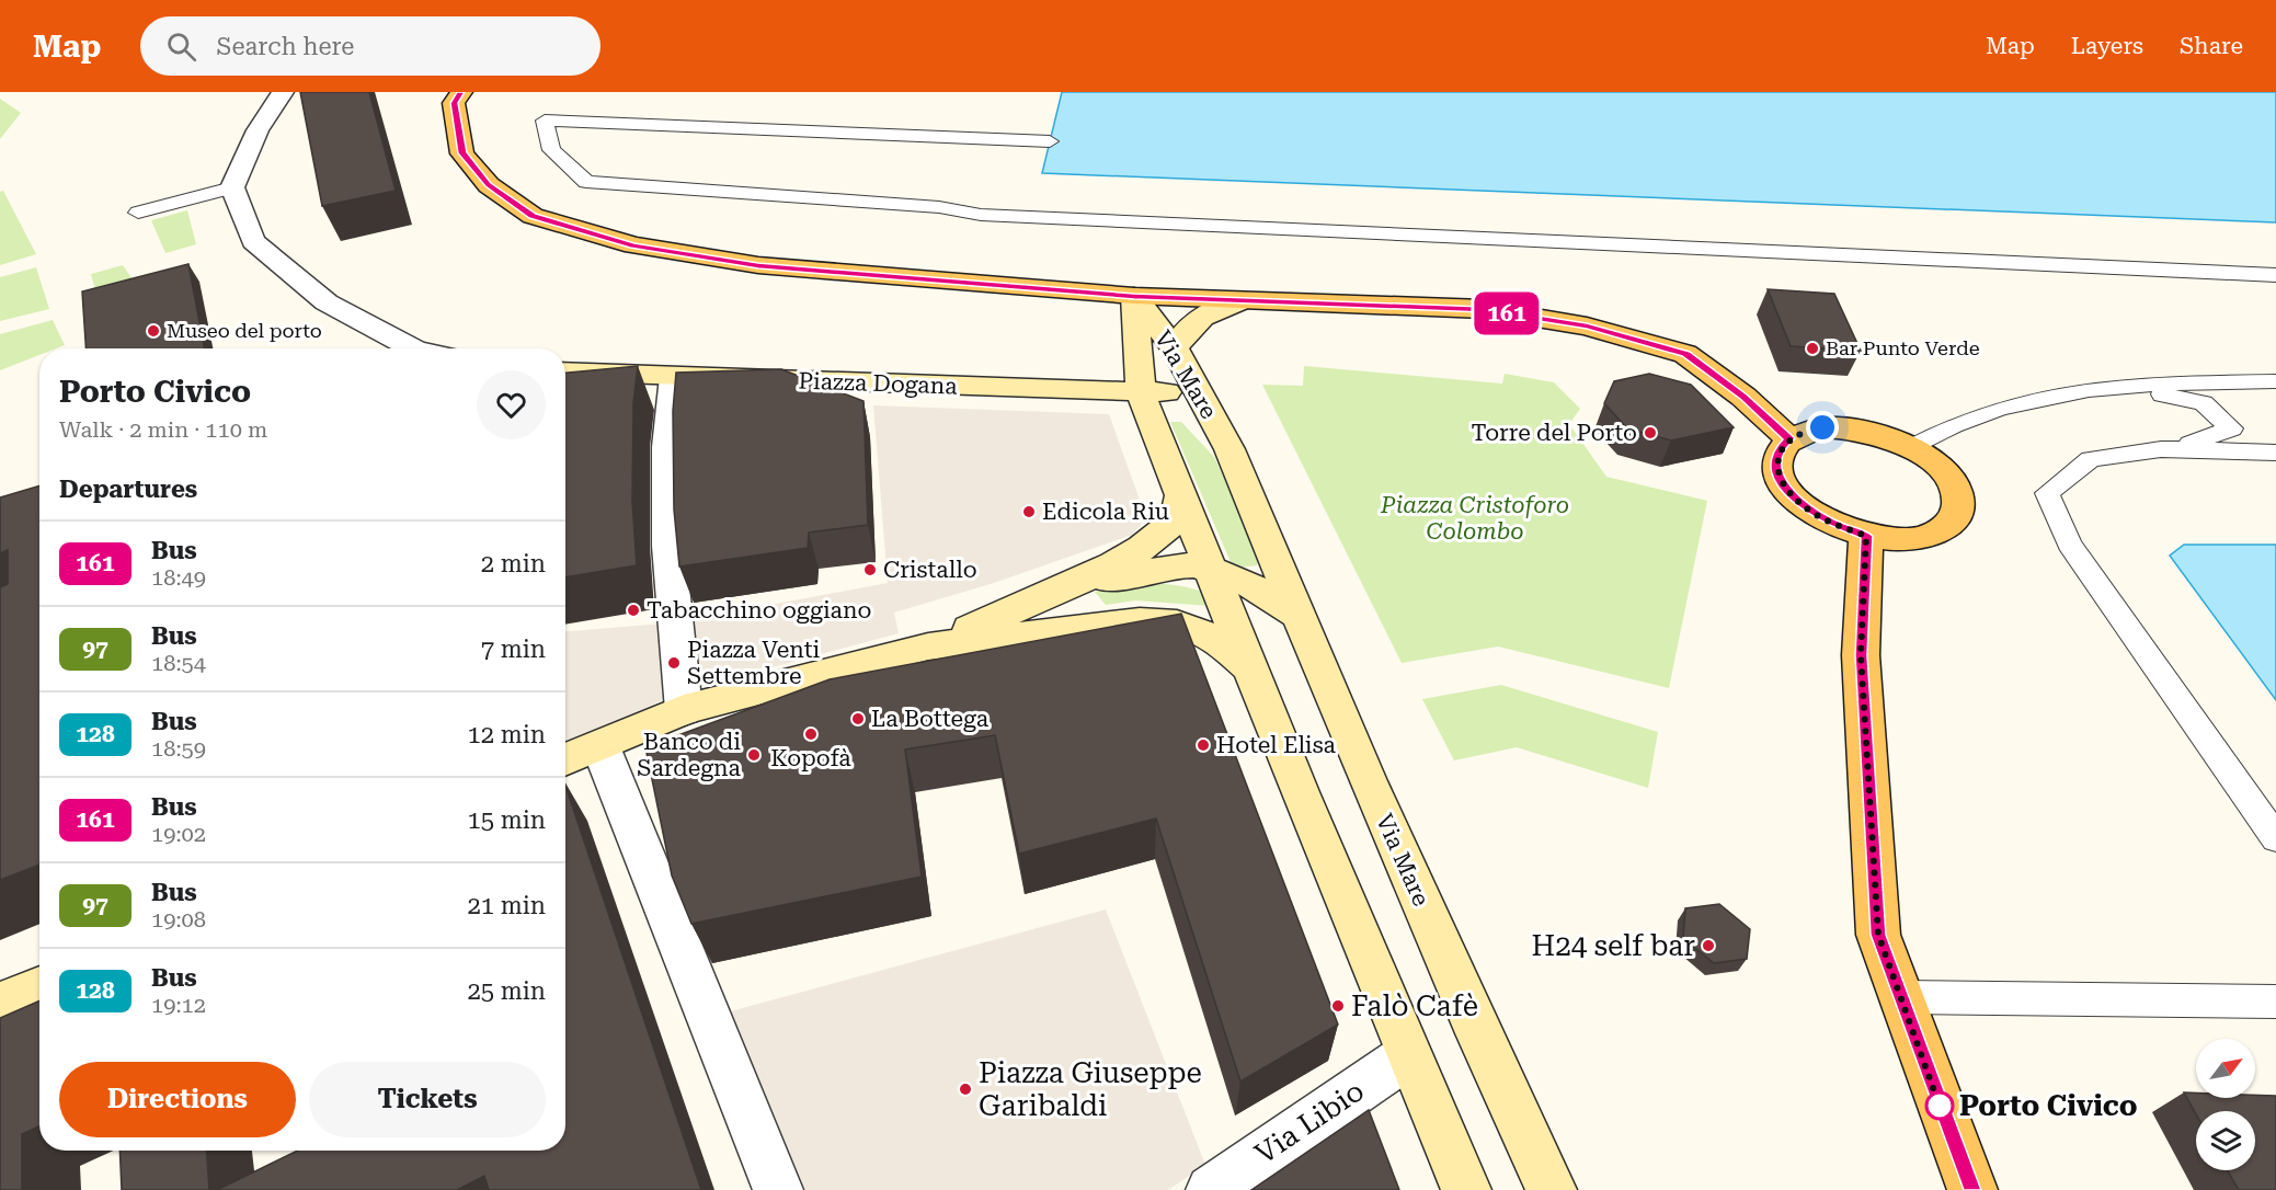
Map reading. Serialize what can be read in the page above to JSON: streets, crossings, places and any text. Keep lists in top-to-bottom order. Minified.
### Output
{"streets":{"street":["Via Mare","Piazza Dogana","Via Libio"]},"crossings":[["Via Mare","Piazza Dogana"],["Via Mare","Via Libio"]],"parks":["Piazza Cristoforo Colombo"],"places":["Museo del porto","Bar Punto Verde","Torre del Porto","Edicola Riu","Cristallo","Tabacchino oggiano","Piazza Venti Settembre","La Bottega","Kopofà","Hotel Elisa","Banco di Sardegna","H24 self bar","Falò Cafè","Piazza Giuseppe Garibaldi","Porto Civico"],"lines":["bus line 161"],"north":"top right","page":{"header":"Map","search":"Search here","nav":["Map","Layers","Share"],"on_map":"161","heading":[["Porto Civico","Walk · 2 min · 110 m"],"Departures"],"list":[{"mark":"161","name":"Bus","note":"18:49","value":"2 min"},{"mark":"97","name":"Bus","note":"18:54","value":"7 min"},{"mark":"128","name":"Bus","note":"18:59","value":"12 min"},{"mark":"161","name":"Bus","note":"19:02","value":"15 min"},{"mark":"97","name":"Bus","note":"19:08","value":"21 min"},{"mark":"128","name":"Bus","note":"19:12","value":"25 min"}],"buttons":["Directions","Tickets"]}}
